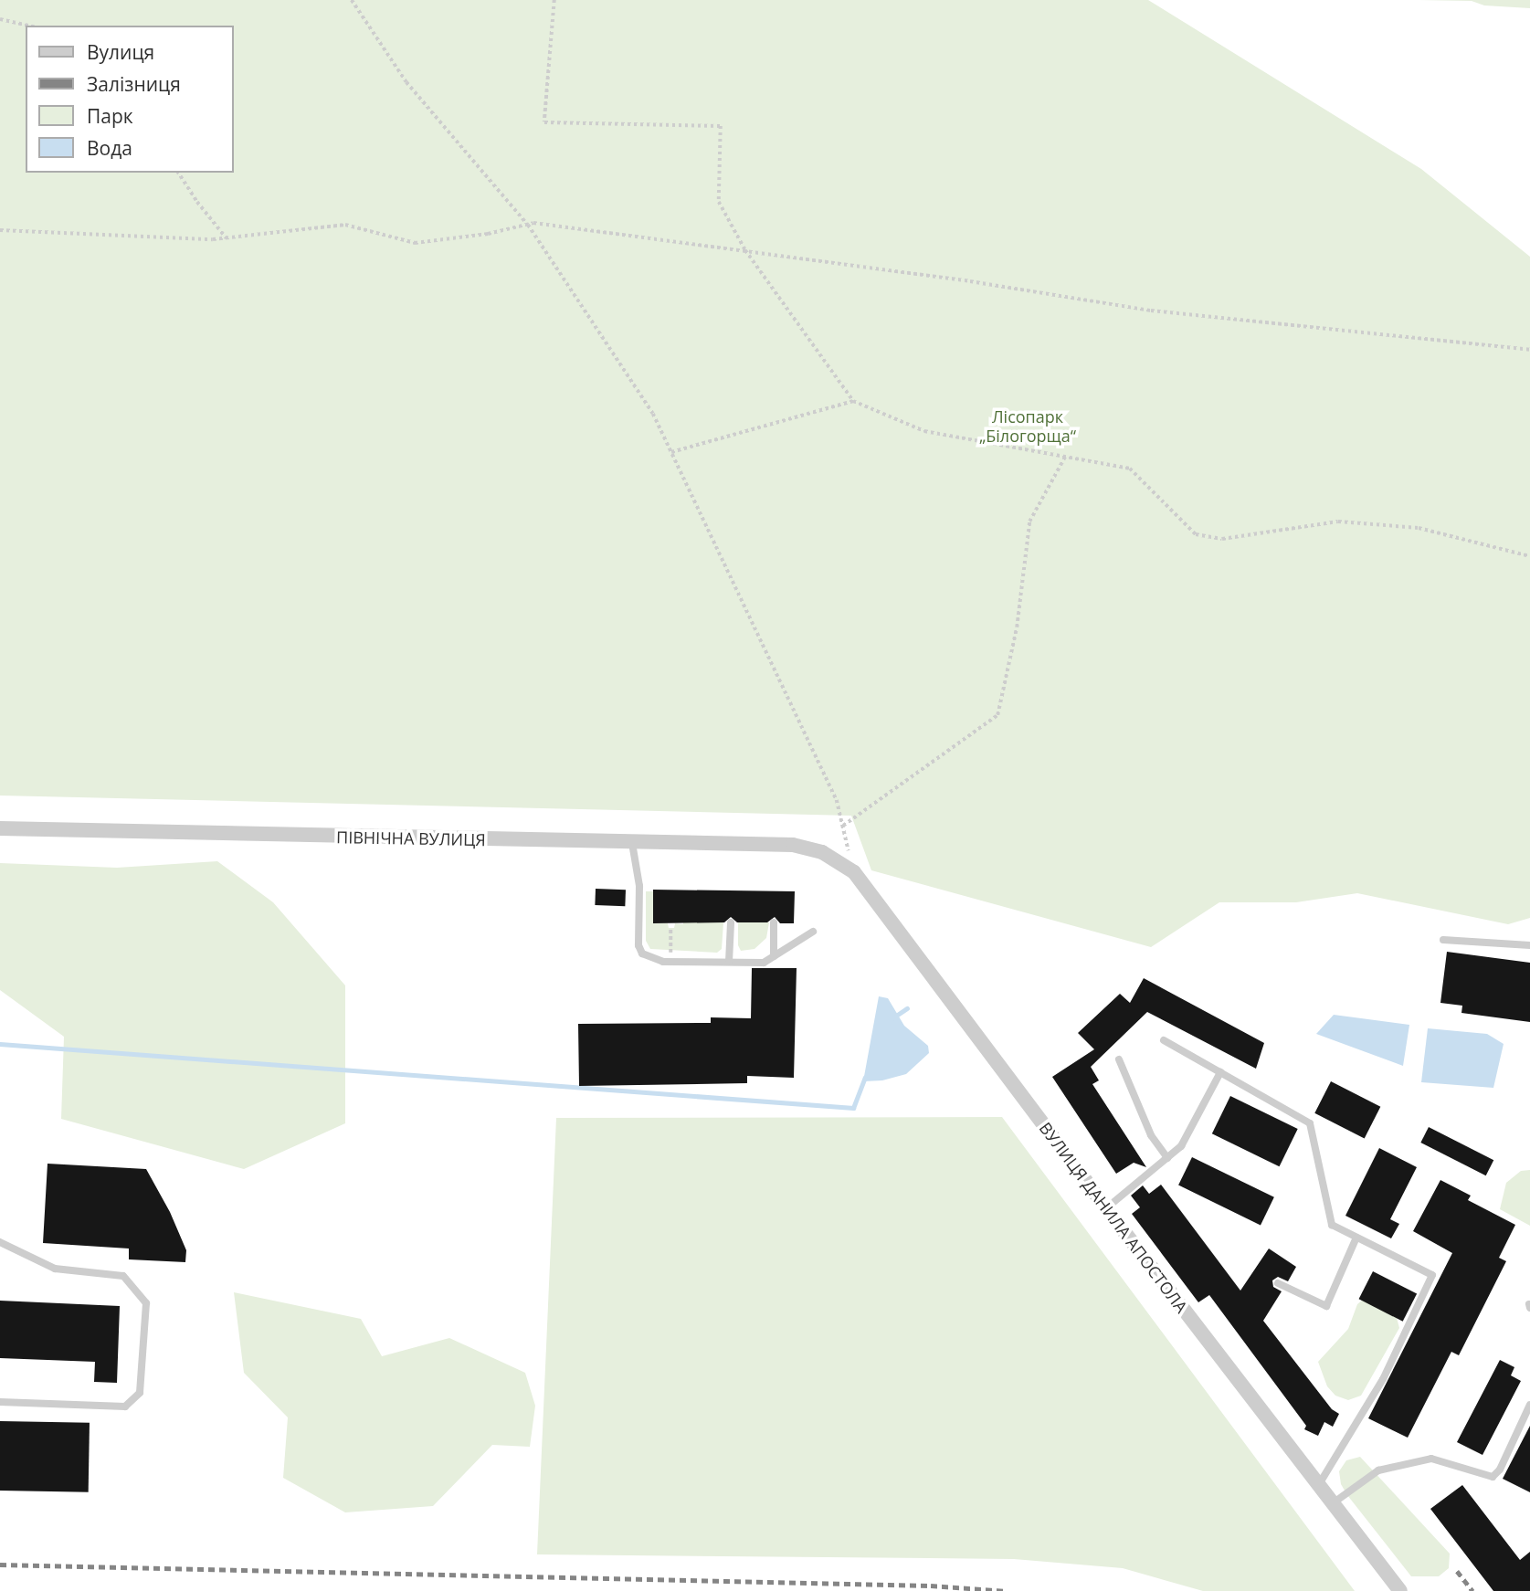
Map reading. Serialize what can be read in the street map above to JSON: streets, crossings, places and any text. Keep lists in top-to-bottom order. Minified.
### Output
{"streets":{"street":["ПІВНІЧНА ВУЛИЦЯ","ВУЛИЦЯ ДАНИЛА АПОСТОЛА"]},"crossings":[["ПІВНІЧНА ВУЛИЦЯ","ВУЛИЦЯ ДАНИЛА АПОСТОЛА"]],"parks":["Лісопарк „Білогорща“"],"legend":["Вулиця","Залізниця","Парк","Вода"]}
